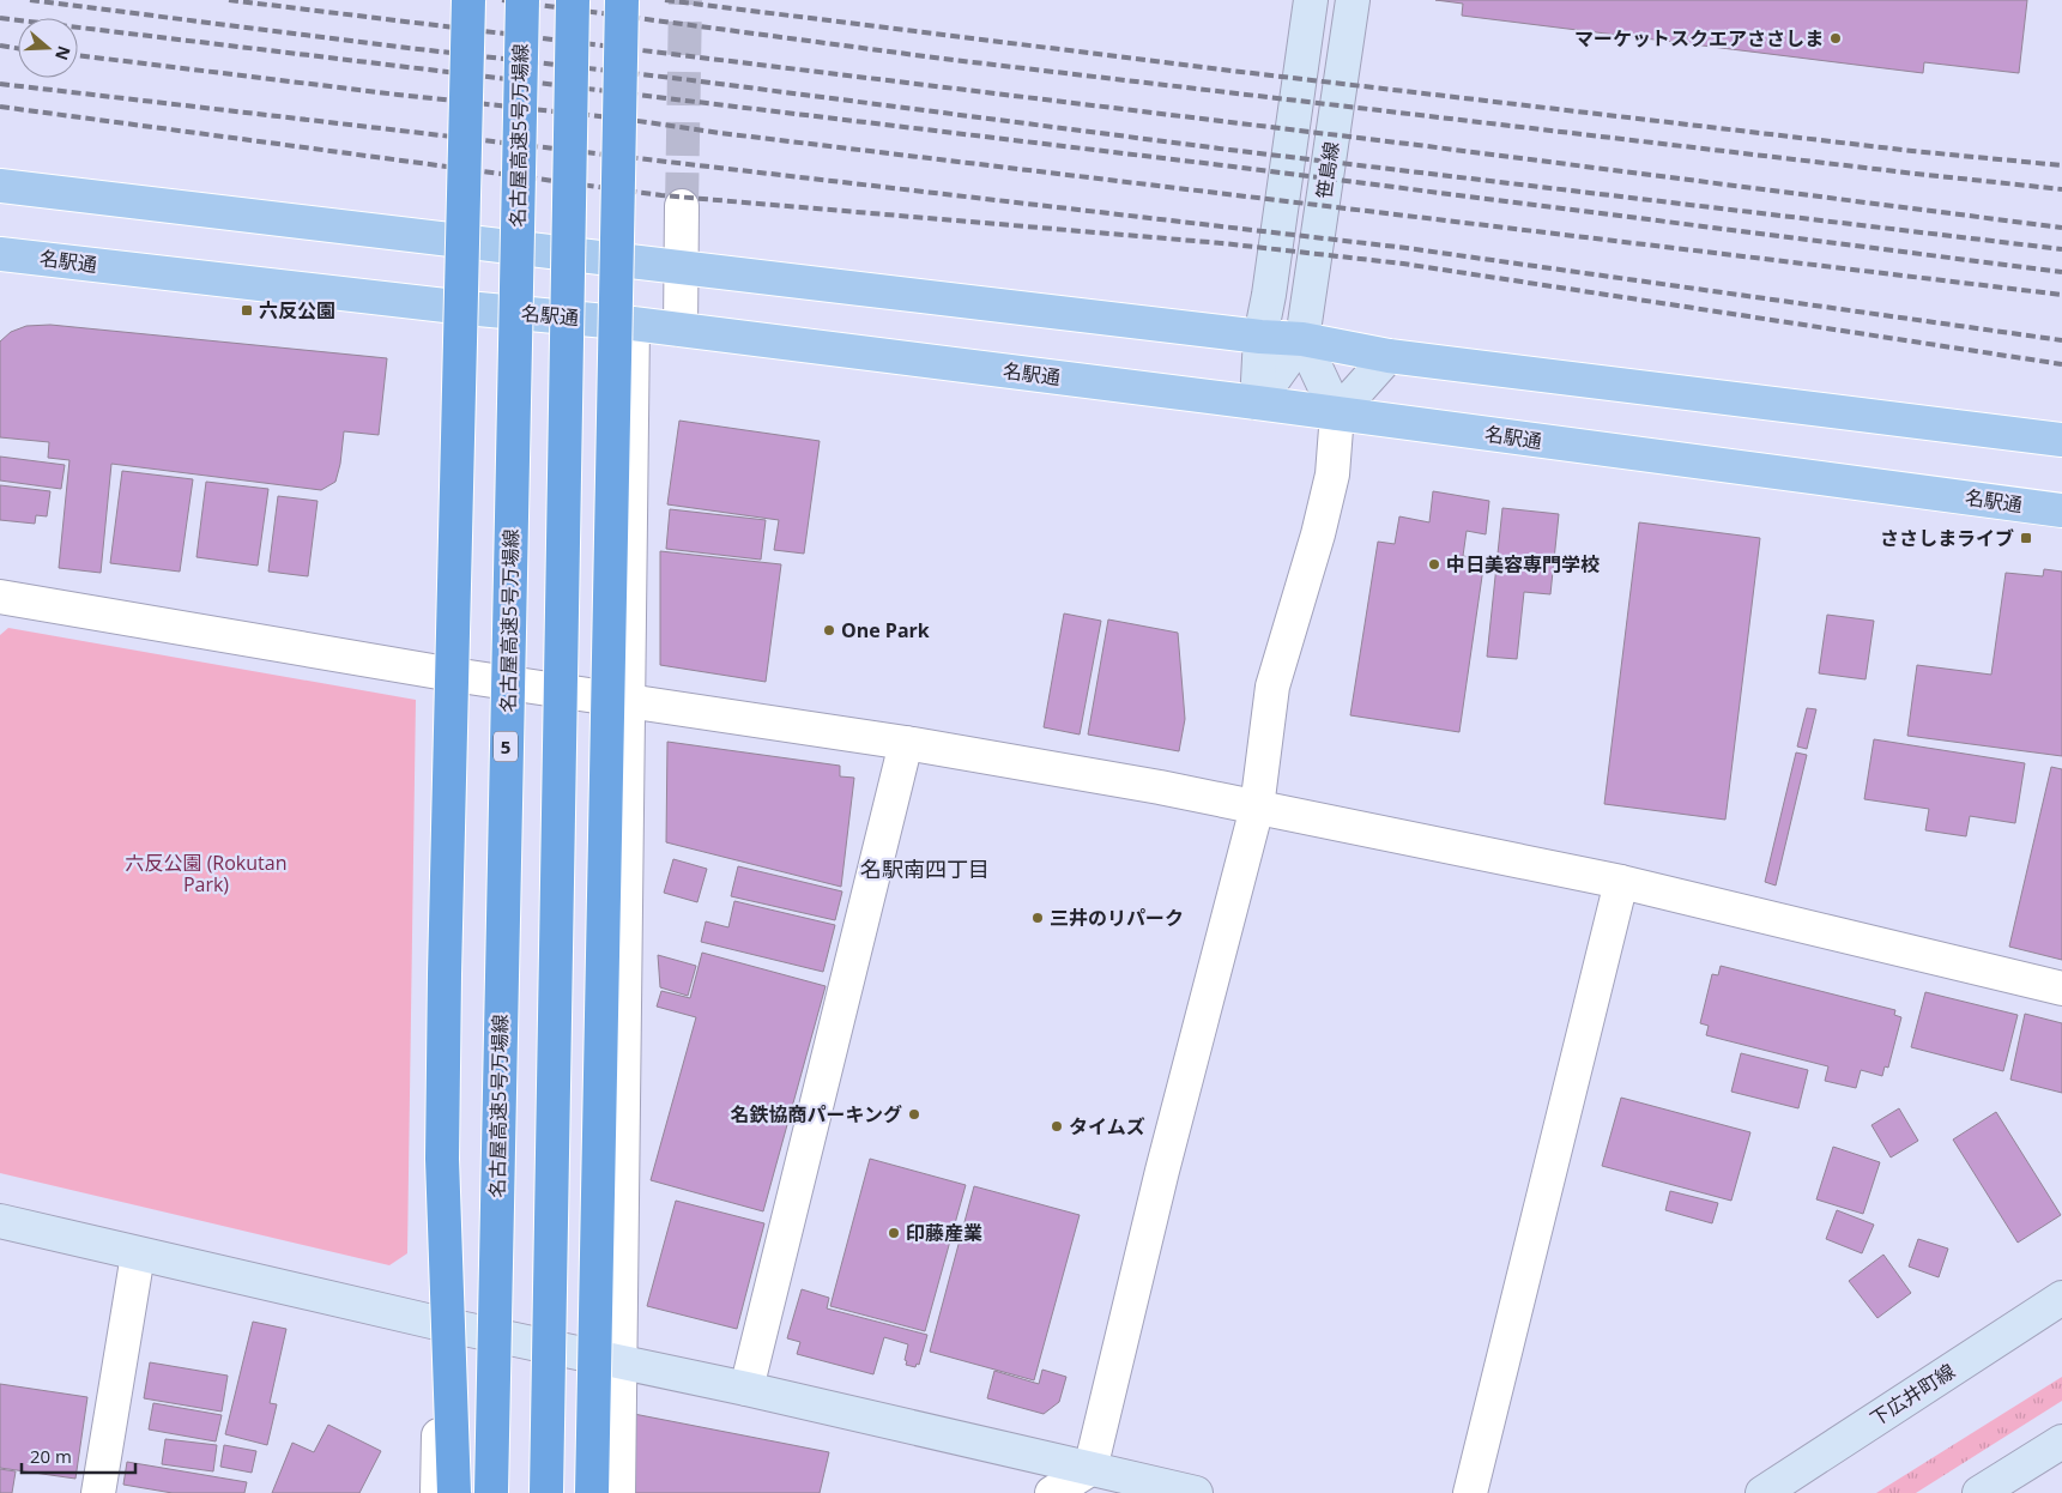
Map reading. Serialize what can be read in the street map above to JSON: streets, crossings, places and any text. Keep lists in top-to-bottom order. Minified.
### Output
{"streets":{"highway":["名古屋高速5号万場線","5"],"main road":["名駅通"],"street":["笹島線","下広井町線"]},"crossings":[["笹島線","名駅通"]],"districts":["名駅南四丁目"],"parks":["六反公園 (Rokutan Park)"],"places":{"other":["マーケットスクエアささしま","中日美容専門学校","One Park","三井のリパーク","名鉄協商パーキング","タイムズ","印藤産業"],"transit":["六反公園","ささしまライブ"]},"scale_bar":"20 m","north":"right"}
